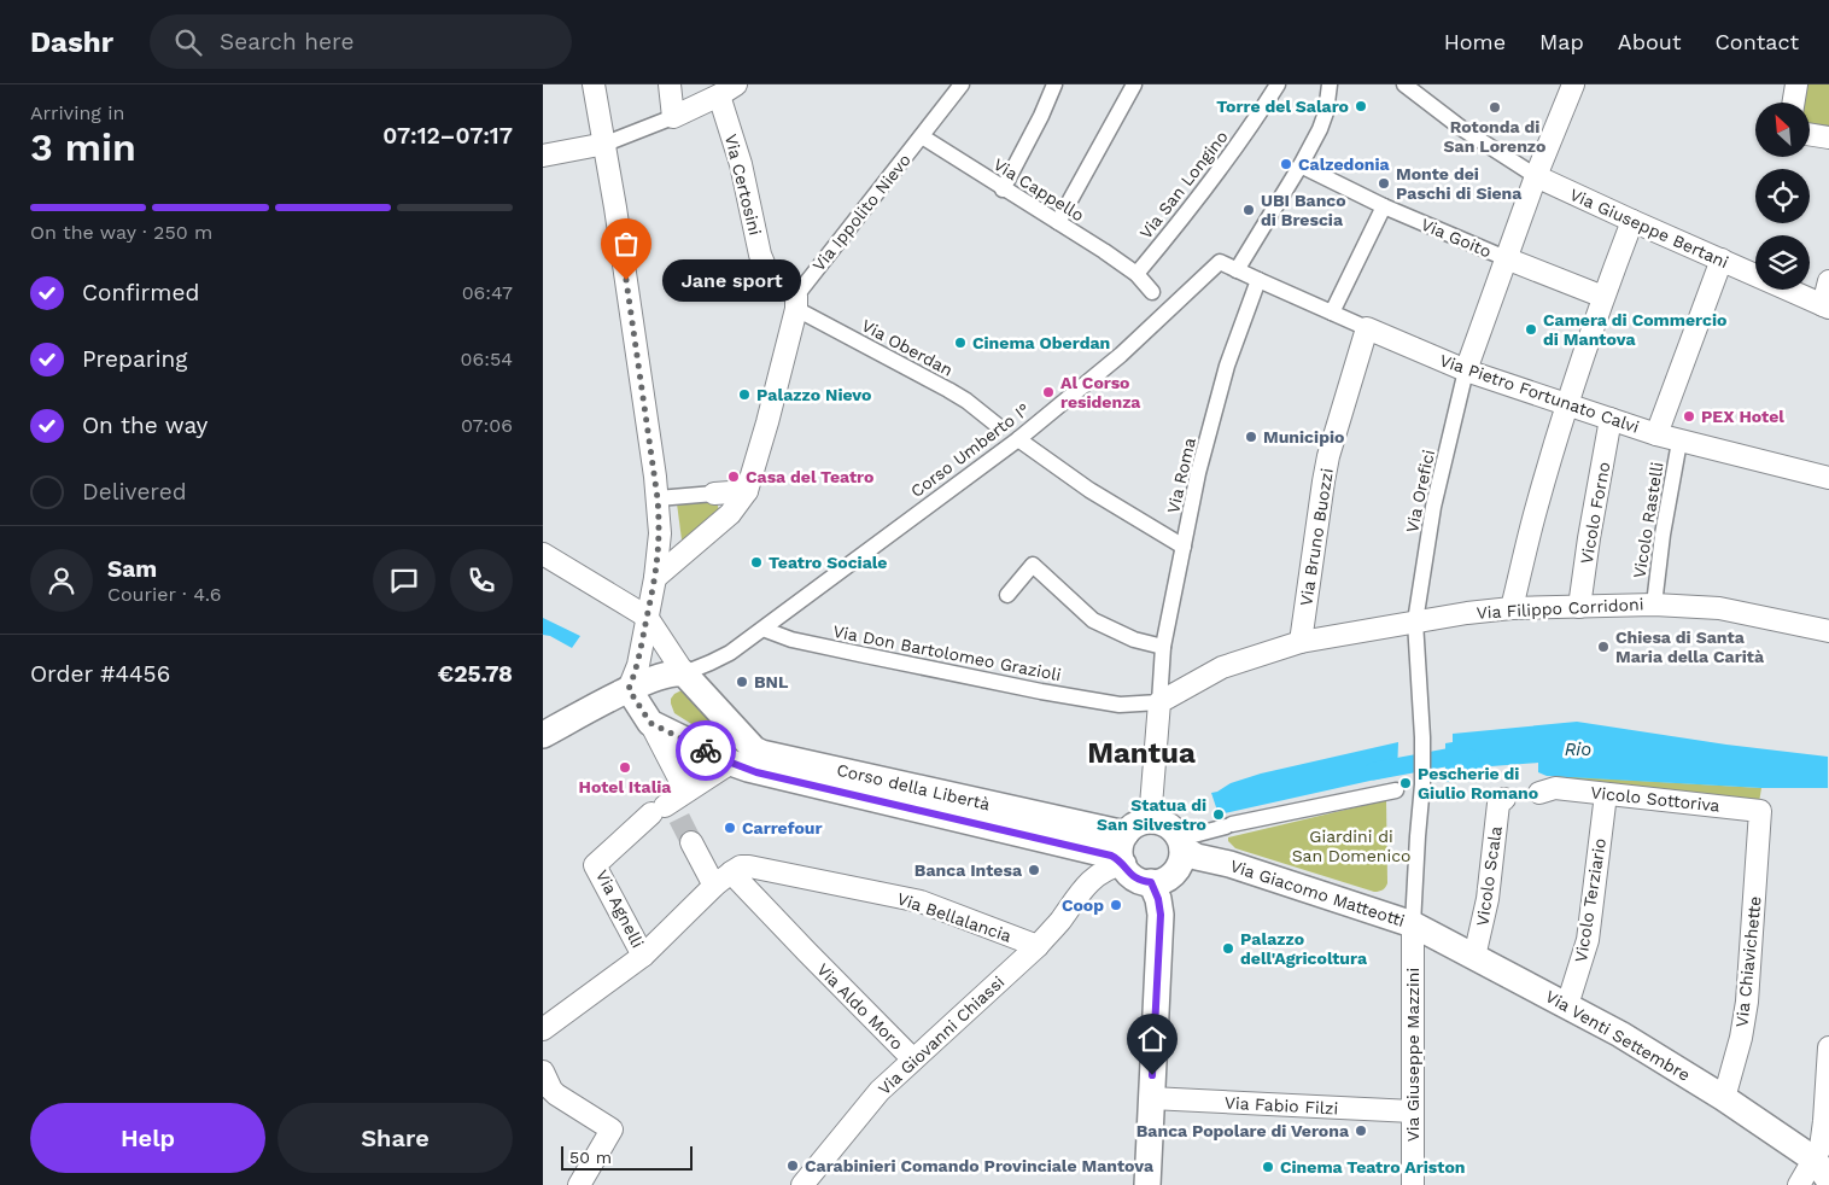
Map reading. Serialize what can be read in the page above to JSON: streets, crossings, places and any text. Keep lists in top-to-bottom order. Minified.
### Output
{"streets":{"street":["Via Certosini","Via San Longino","Via Cappello","Via Ippolito Nievo","Via Giuseppe Bertani","Via Goito","Via Oberdan","Via Pietro Fortunato Calvi","Corso Umberto I°","Via Roma","Via Orefici","Vicolo Forno","Vicolo Rastelli","Via Bruno Buozzi","Via Filippo Corridoni","Via Don Bartolomeo Grazioli","Corso della Libertà","Vicolo Sottoriva","Vicolo Scala","Via Giacomo Matteotti","Vicolo Terziario","Via Agnelli","Via Bellalancia","Via Chiavichette","Via Aldo Moro","Via Giovanni Chiassi","Via Venti Settembre","Via Giuseppe Mazzini","Via Fabio Filzi"]},"crossings":[["Via Certosini","Via Ippolito Nievo"],["Via Certosini","Via Oberdan"],["Via San Longino","Via Cappello"],["Via Cappello","Via Ippolito Nievo"],["Via Ippolito Nievo","Via Oberdan"],["Via Pietro Fortunato Calvi","Corso Umberto I°"],["Via Pietro Fortunato Calvi","Via Roma"],["Via Pietro Fortunato Calvi","Via Orefici"],["Via Pietro Fortunato Calvi","Vicolo Forno"],["Via Pietro Fortunato Calvi","Vicolo Rastelli"],["Via Pietro Fortunato Calvi","Via Bruno Buozzi"],["Corso Umberto I°","Via Don Bartolomeo Grazioli"],["Via Roma","Via Filippo Corridoni"],["Via Roma","Via Don Bartolomeo Grazioli"],["Via Orefici","Via Filippo Corridoni"],["Via Orefici","Via Giacomo Matteotti"],["Via Orefici","Via Venti Settembre"],["Via Orefici","Via Giuseppe Mazzini"],["Vicolo Forno","Via Filippo Corridoni"],["Vicolo Rastelli","Via Filippo Corridoni"],["Via Bruno Buozzi","Via Filippo Corridoni"],["Via Filippo Corridoni","Via Don Bartolomeo Grazioli"],["Vicolo Sottoriva","Vicolo Terziario"],["Vicolo Sottoriva","Via Chiavichette"],["Vicolo Scala","Via Venti Settembre"],["Via Giacomo Matteotti","Via Giovanni Chiassi"],["Via Giacomo Matteotti","Via Venti Settembre"],["Via Giacomo Matteotti","Via Giuseppe Mazzini"],["Vicolo Terziario","Via Venti Settembre"],["Via Bellalancia","Via Aldo Moro"],["Via Bellalancia","Via Giovanni Chiassi"],["Via Chiavichette","Via Venti Settembre"],["Via Aldo Moro","Via Giovanni Chiassi"],["Via Venti Settembre","Via Giuseppe Mazzini"],["Via Giuseppe Mazzini","Via Fabio Filzi"]],"districts":["Mantua"],"water":["Rio"],"parks":["Giardini di San Domenico"],"places":["Torre del Salaro","Rotonda di San Lorenzo","Calzedonia","Monte dei Paschi di Siena","UBI Banco di Brescia","Jane sport","Camera di Commercio di Mantova","Cinema Oberdan","Al Corso residenza","Palazzo Nievo","PEX Hotel","Municipio","Casa del Teatro","Teatro Sociale","Chiesa di Santa Maria della Carità","BNL","Hotel Italia","Pescherie di Giulio Romano","Statua di San Silvestro","Carrefour","Banca Intesa","Coop","Palazzo dell'Agricoltura","Banca Popolare di Verona","Carabinieri Comando Provinciale Mantova","Cinema Teatro Ariston"],"scale_bar":"50 m","north":"top left","page":{"header":"Dashr","search":"Search here","nav":["Home","Map","About","Contact"],"heading":["3 min","Arriving in","07:12–07:17"],"panel":["Sam","Courier · 4.6","Order #4456","€25.78"],"bar":"On the way · 250 m","list":[["Confirmed","06:47"],["Preparing","06:54"],["On the way","07:06"],"Delivered"],"bubble":"Jane sport","buttons":["Help","Share"],"scale":"50 m"}}
